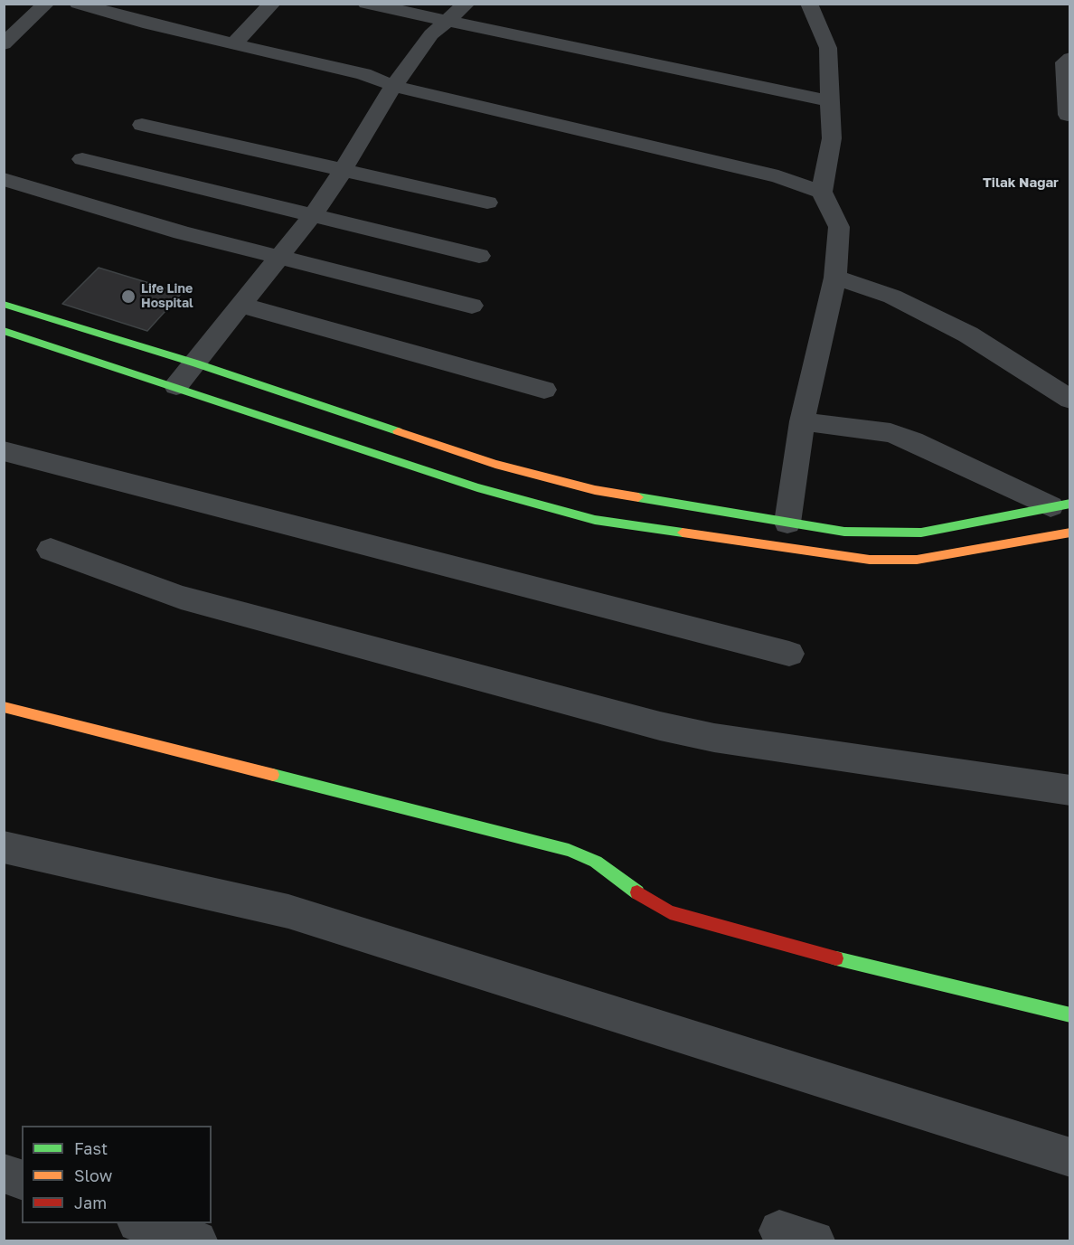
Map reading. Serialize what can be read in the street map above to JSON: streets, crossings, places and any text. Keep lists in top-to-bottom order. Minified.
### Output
{"districts":["Tilak Nagar"],"places":["Life Line Hospital"],"legend":["Fast","Slow","Jam"]}
